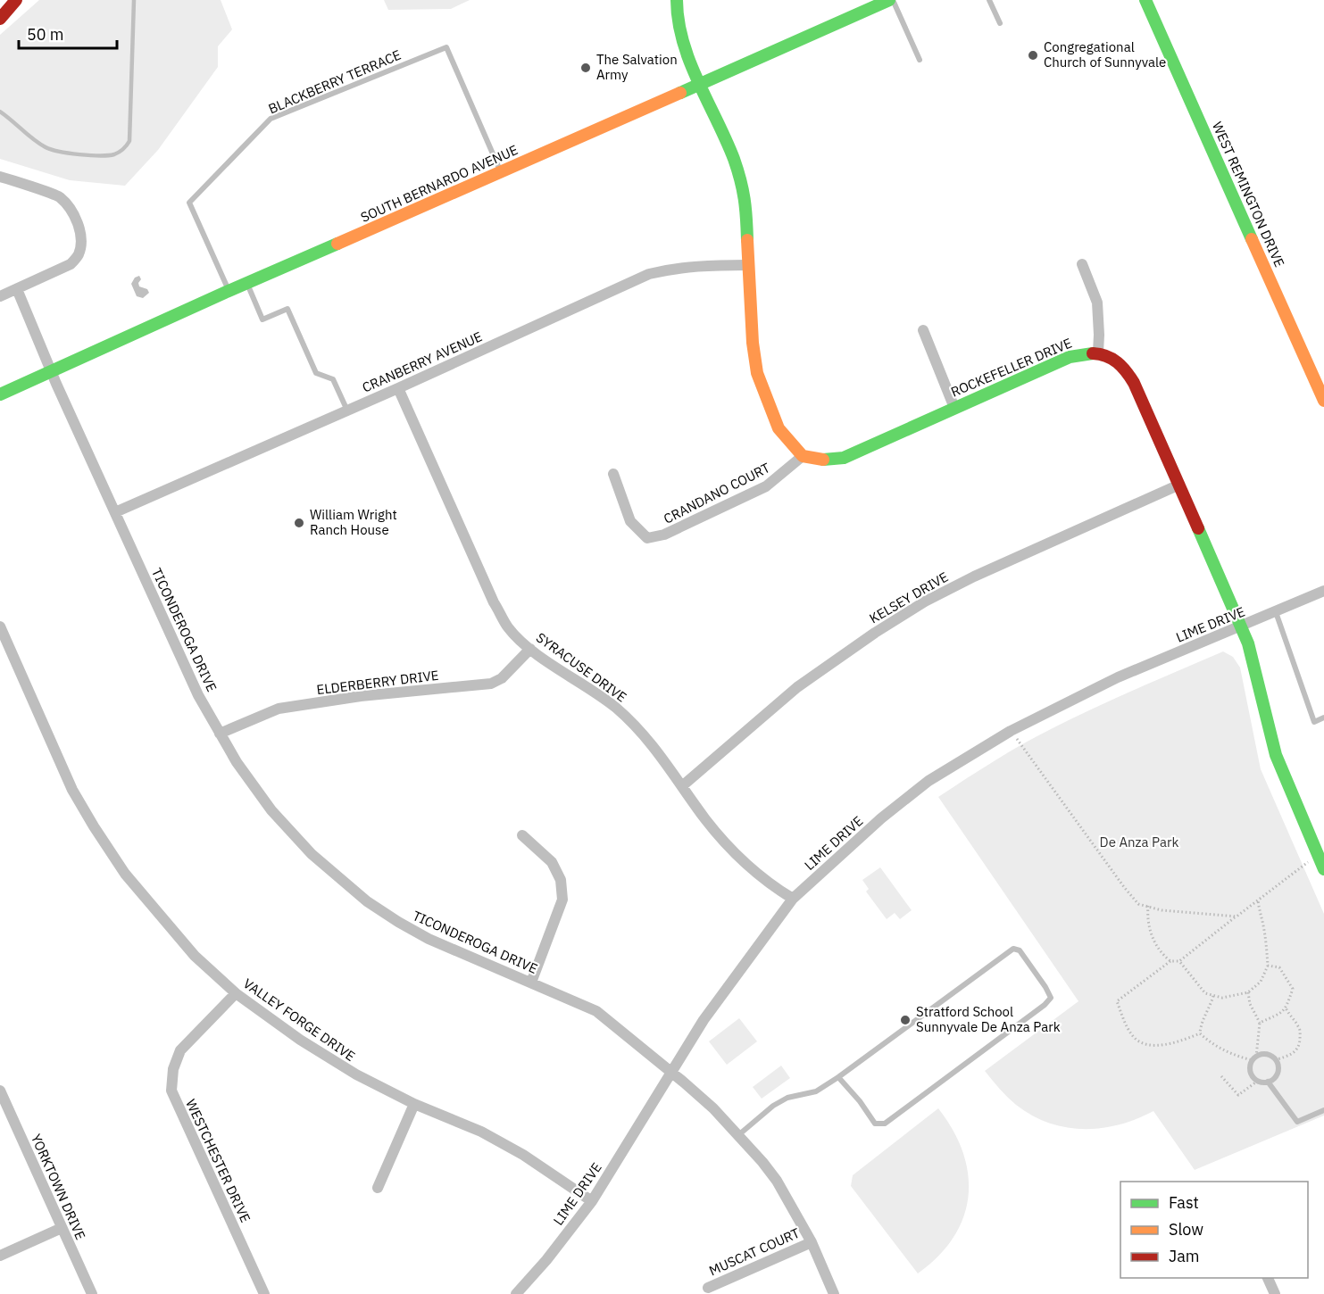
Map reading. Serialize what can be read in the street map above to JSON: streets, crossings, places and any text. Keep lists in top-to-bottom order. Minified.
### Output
{"streets":{"main road":["SOUTH BERNARDO AVENUE","WEST REMINGTON DRIVE","ROCKEFELLER DRIVE"],"street":["CRANBERRY AVENUE","CRANDANO COURT","KELSEY DRIVE","LIME DRIVE","TICONDEROGA DRIVE","SYRACUSE DRIVE","ELDERBERRY DRIVE","VALLEY FORGE DRIVE","WESTCHESTER DRIVE","YORKTOWN DRIVE","MUSCAT COURT"],"lane":["BLACKBERRY TERRACE"]},"crossings":[["BLACKBERRY TERRACE","SOUTH BERNARDO AVENUE"],["SOUTH BERNARDO AVENUE","TICONDEROGA DRIVE"],["CRANBERRY AVENUE","TICONDEROGA DRIVE"],["CRANBERRY AVENUE","SYRACUSE DRIVE"],["ROCKEFELLER DRIVE","CRANDANO COURT"],["KELSEY DRIVE","SYRACUSE DRIVE"],["LIME DRIVE","TICONDEROGA DRIVE"],["LIME DRIVE","SYRACUSE DRIVE"],["LIME DRIVE","VALLEY FORGE DRIVE"],["TICONDEROGA DRIVE","ELDERBERRY DRIVE"],["TICONDEROGA DRIVE","MUSCAT COURT"],["SYRACUSE DRIVE","ELDERBERRY DRIVE"],["VALLEY FORGE DRIVE","WESTCHESTER DRIVE"]],"parks":["De Anza Park"],"places":["Congregational Church of Sunnyvale","The Salvation Army","William Wright Ranch House","Stratford School Sunnyvale De Anza Park"],"legend":["Fast","Slow","Jam"],"scale_bar":"50 m"}
